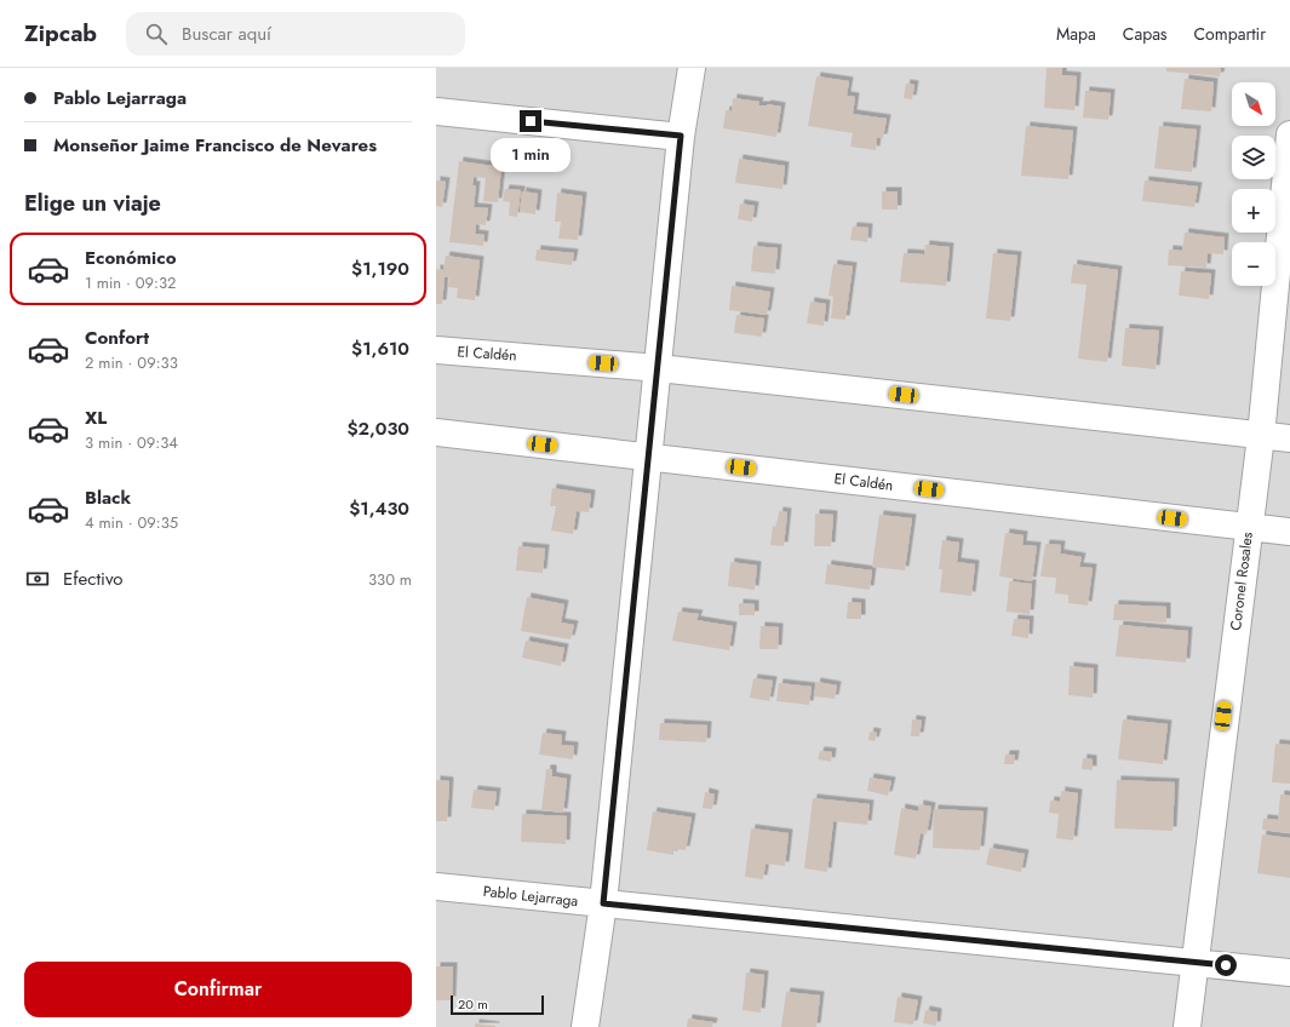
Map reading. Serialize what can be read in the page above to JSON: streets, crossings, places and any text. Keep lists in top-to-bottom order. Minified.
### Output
{"streets":{"street":["El Caldén","Coronel Rosales","Pablo Lejarraga"]},"crossings":[["El Caldén","Coronel Rosales"],["Coronel Rosales","Pablo Lejarraga"]],"scale_bar":"20 m","north":"bottom right","page":{"header":"Zipcab","search":"Buscar aquí","nav":["Mapa","Capas","Compartir"],"banner":["Pablo Lejarraga","Monseñor Jaime Francisco de Nevares"],"map_buttons":["+","−"],"bubble":"1 min","heading":"Elige un viaje","list":[{"name":"Económico","note":"1 min · 09:32","value":"$1,190"},{"name":"Confort","note":"2 min · 09:33","value":"$1,610"},{"name":"XL","note":"3 min · 09:34","value":"$2,030"},{"name":"Black","note":"4 min · 09:35","value":"$1,430"}],"pay":["Efectivo","330 m"],"buttons":"Confirmar","scale":"20 m"}}
